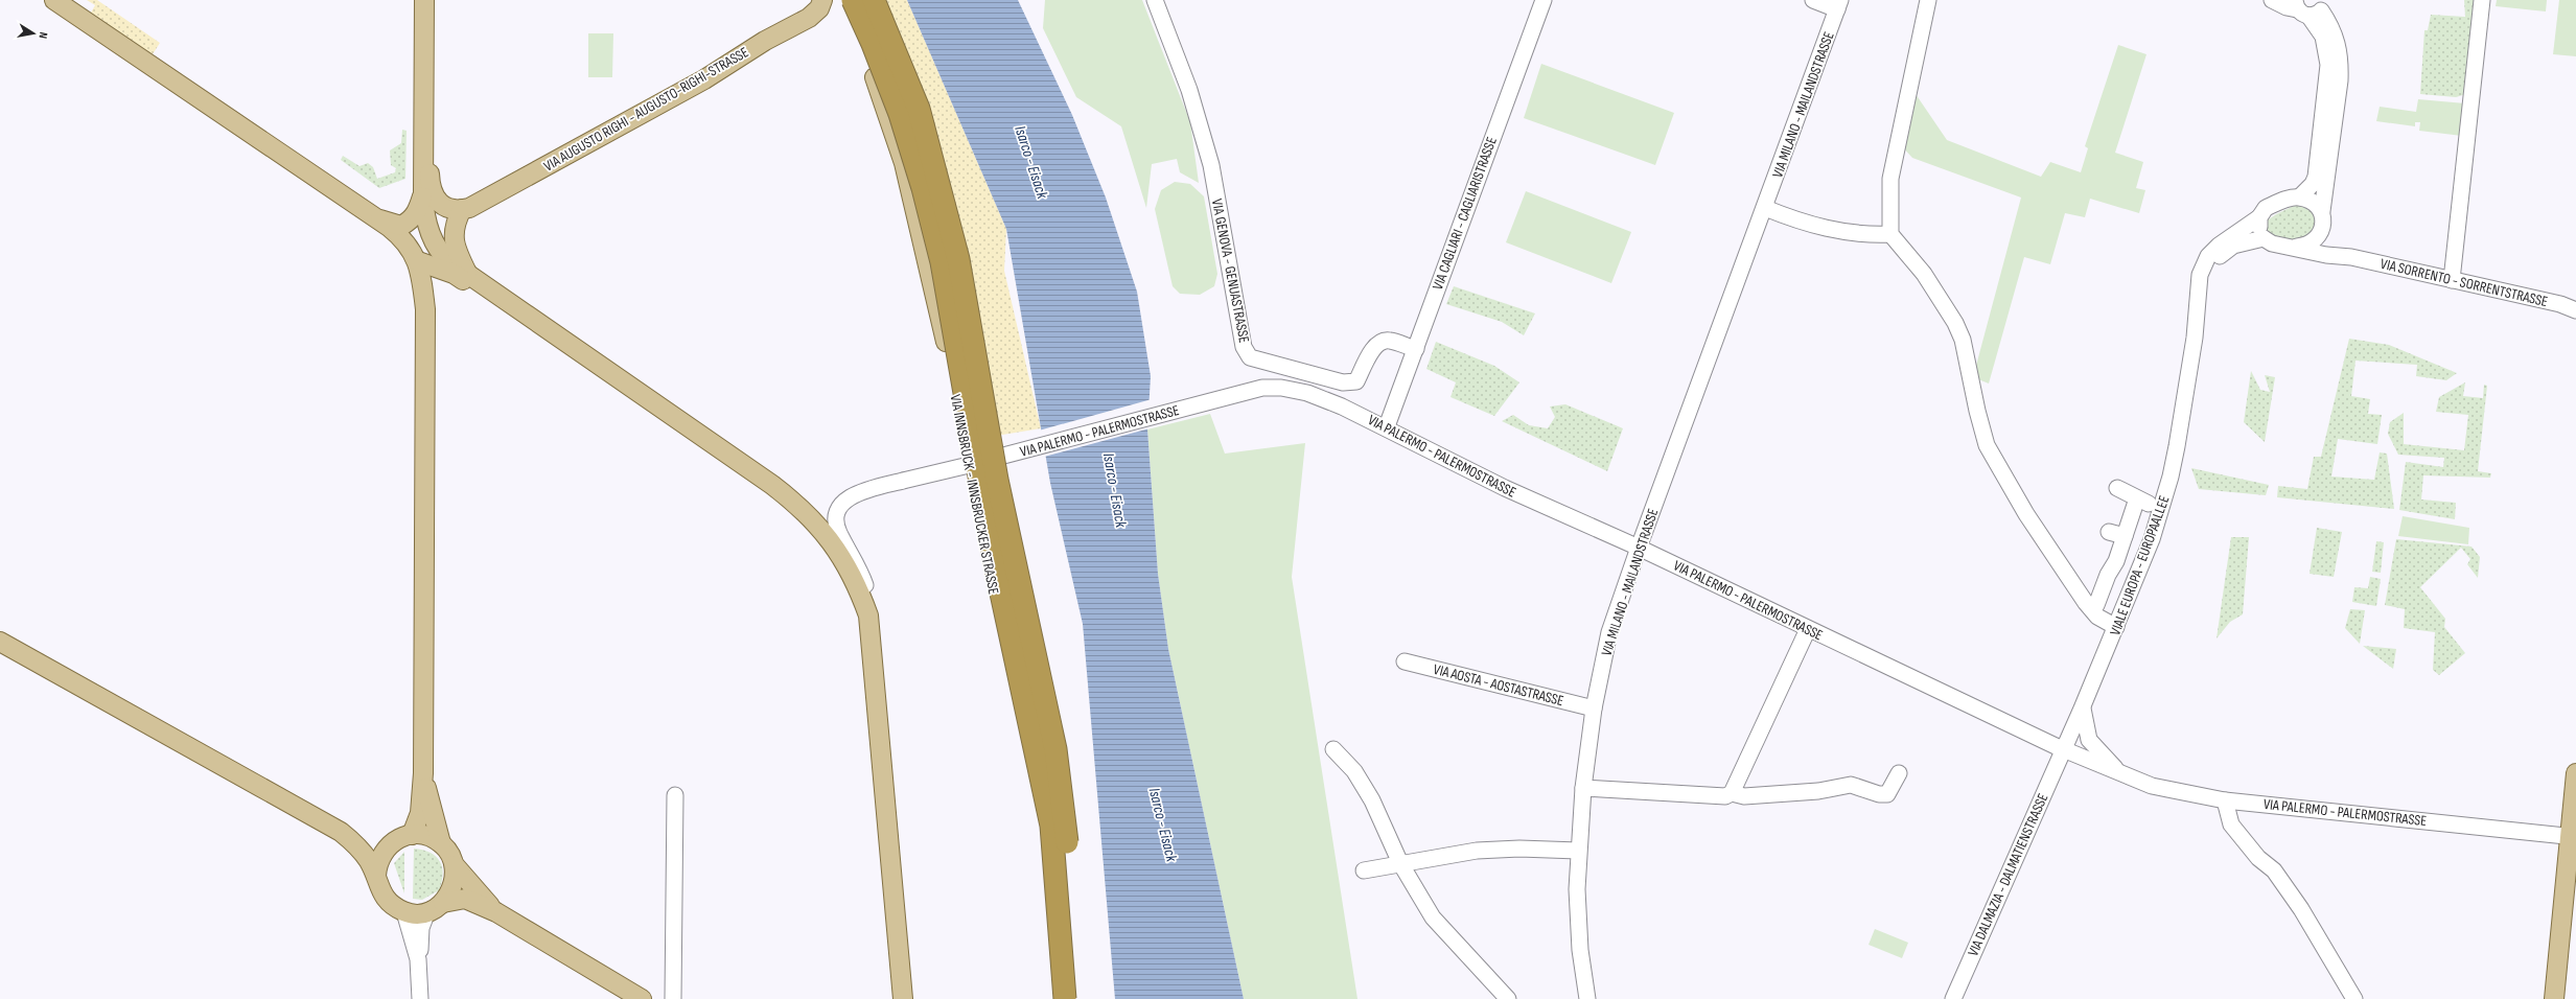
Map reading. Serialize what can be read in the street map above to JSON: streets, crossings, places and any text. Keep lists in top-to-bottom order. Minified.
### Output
{"streets":{"main road":["VIA AUGUSTO RIGHI - AUGUSTO-RIGHI-STRASSE","VIA INNSBRUCK - INNSBRUCKER STRASSE"],"street":["VIA MILANO - MAILANDSTRASSE","VIA CAGLIARI - CAGLIARISTRASSE","VIA GENOVA - GENUASTRASSE","VIA SORRENTO - SORRENTSTRASSE","VIA PALERMO - PALERMOSTRASSE","VIALE EUROPA - EUROPAALLEE","VIA AOSTA - AOSTASTRASSE","VIA DALMAZIA - DALMATIENSTRASSE"]},"crossings":[["VIA MILANO - MAILANDSTRASSE","VIA PALERMO - PALERMOSTRASSE"],["VIA MILANO - MAILANDSTRASSE","VIA AOSTA - AOSTASTRASSE"],["VIA CAGLIARI - CAGLIARISTRASSE","VIA GENOVA - GENUASTRASSE"],["VIA CAGLIARI - CAGLIARISTRASSE","VIA PALERMO - PALERMOSTRASSE"],["VIA SORRENTO - SORRENTSTRASSE","VIALE EUROPA - EUROPAALLEE"],["VIA PALERMO - PALERMOSTRASSE","VIALE EUROPA - EUROPAALLEE"],["VIA PALERMO - PALERMOSTRASSE","VIA DALMAZIA - DALMATIENSTRASSE"],["VIALE EUROPA - EUROPAALLEE","VIA DALMAZIA - DALMATIENSTRASSE"]],"water":["Isarco - Eisack"],"north":"right"}
